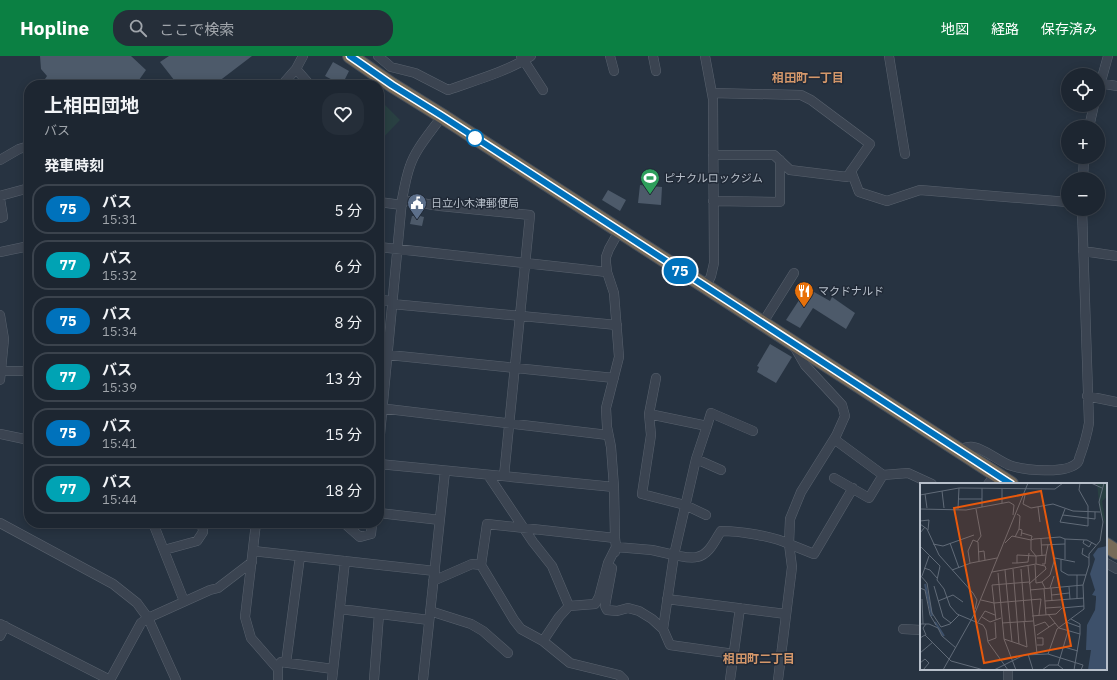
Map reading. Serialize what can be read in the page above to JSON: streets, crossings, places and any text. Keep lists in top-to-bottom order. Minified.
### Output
{"districts":["相田町一丁目","相田町二丁目"],"places":{"sports":["ピナクルロックジム"],"public building":["日立小木津郵便局"],"restaurant":["マクドナルド"]},"lines":["bus line 75"],"page":{"header":"Hopline","search":"ここで検索","nav":["地図","経路","保存済み"],"on_map":"75","map_buttons":["+","−"],"heading":[["上相田団地","バス"],"発車時刻"],"list":[{"mark":"75","name":"バス","note":"15:31","value":"5 分"},{"mark":"77","name":"バス","note":"15:32","value":"6 分"},{"mark":"75","name":"バス","note":"15:34","value":"8 分"},{"mark":"77","name":"バス","note":"15:39","value":"13 分"},{"mark":"75","name":"バス","note":"15:41","value":"15 分"},{"mark":"77","name":"バス","note":"15:44","value":"18 分"}]}}
